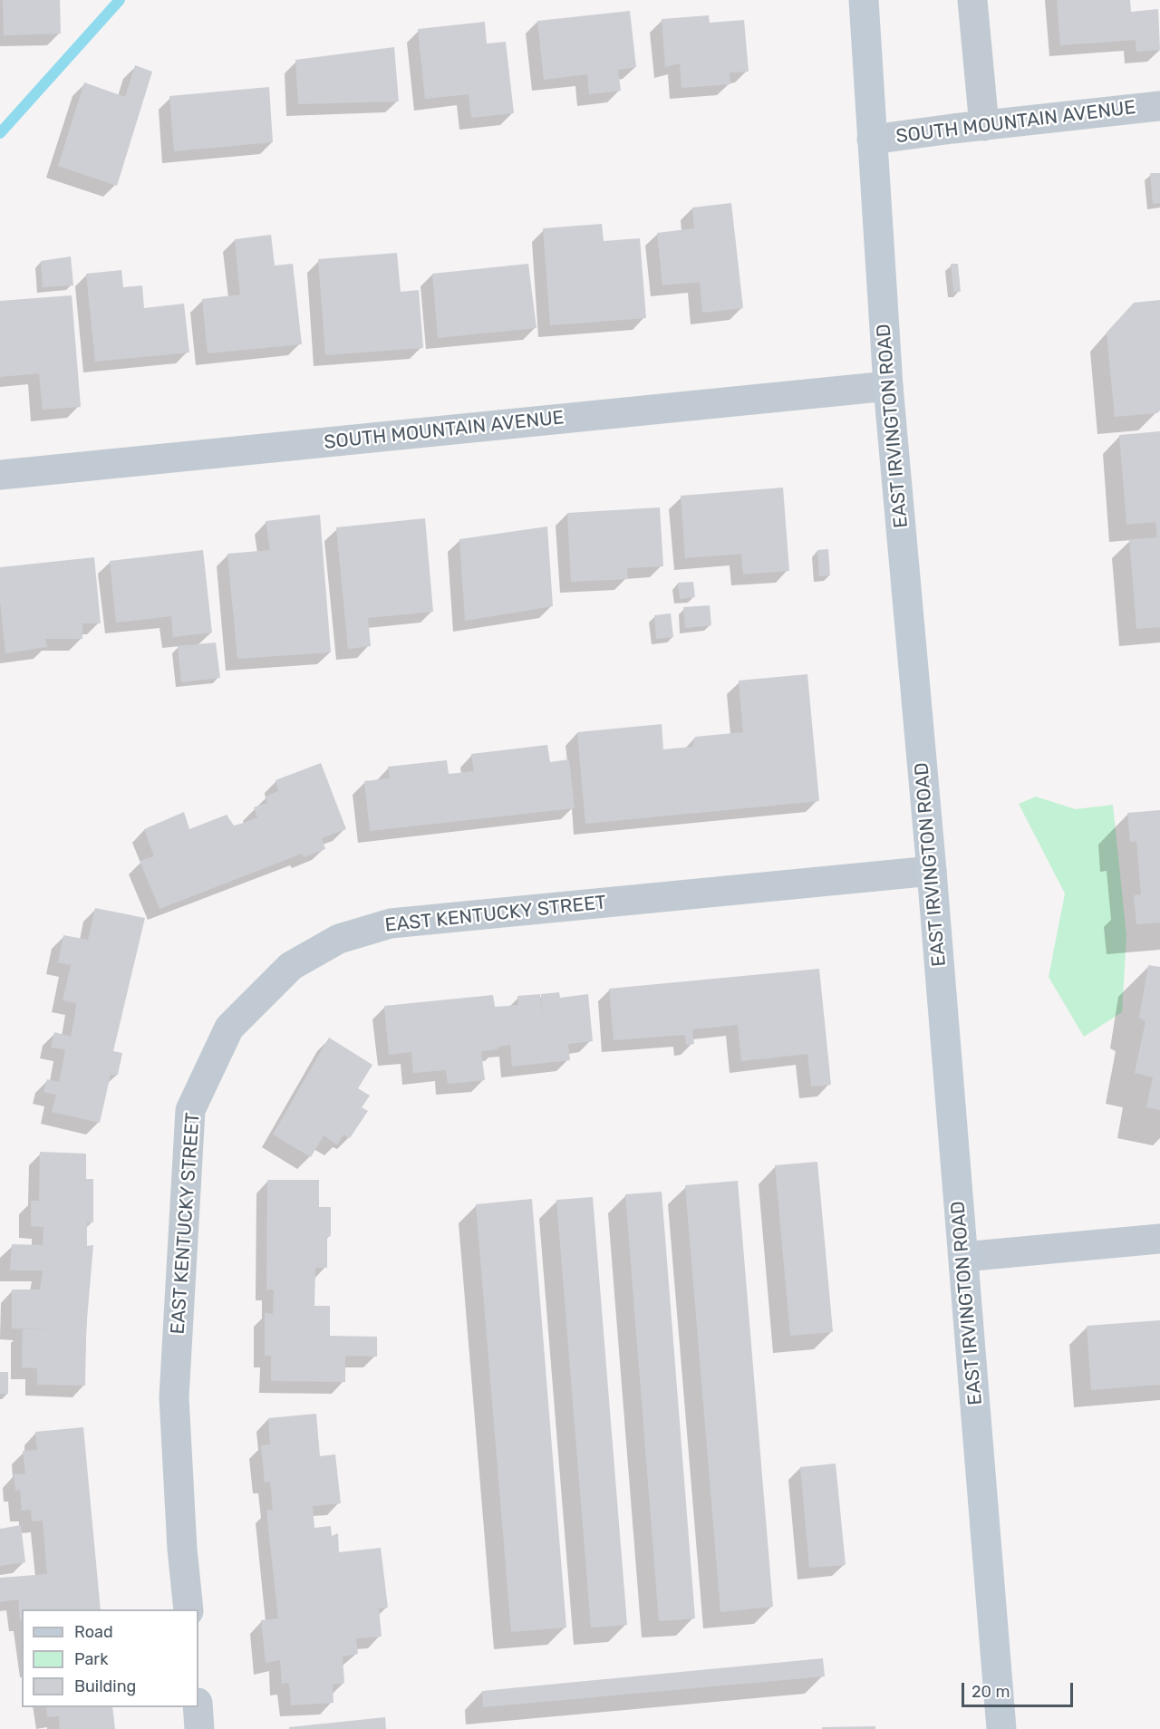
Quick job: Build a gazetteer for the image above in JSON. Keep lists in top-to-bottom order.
{
  "streets": {
    "main road": ["EAST IRVINGTON ROAD"],
    "street": ["SOUTH MOUNTAIN AVENUE", "EAST KENTUCKY STREET"]
  },
  "crossings": [
    ["SOUTH MOUNTAIN AVENUE", "EAST IRVINGTON ROAD"],
    ["EAST IRVINGTON ROAD", "EAST KENTUCKY STREET"]
  ],
  "legend": ["Road", "Park", "Building"],
  "scale_bar": "20 m"
}
